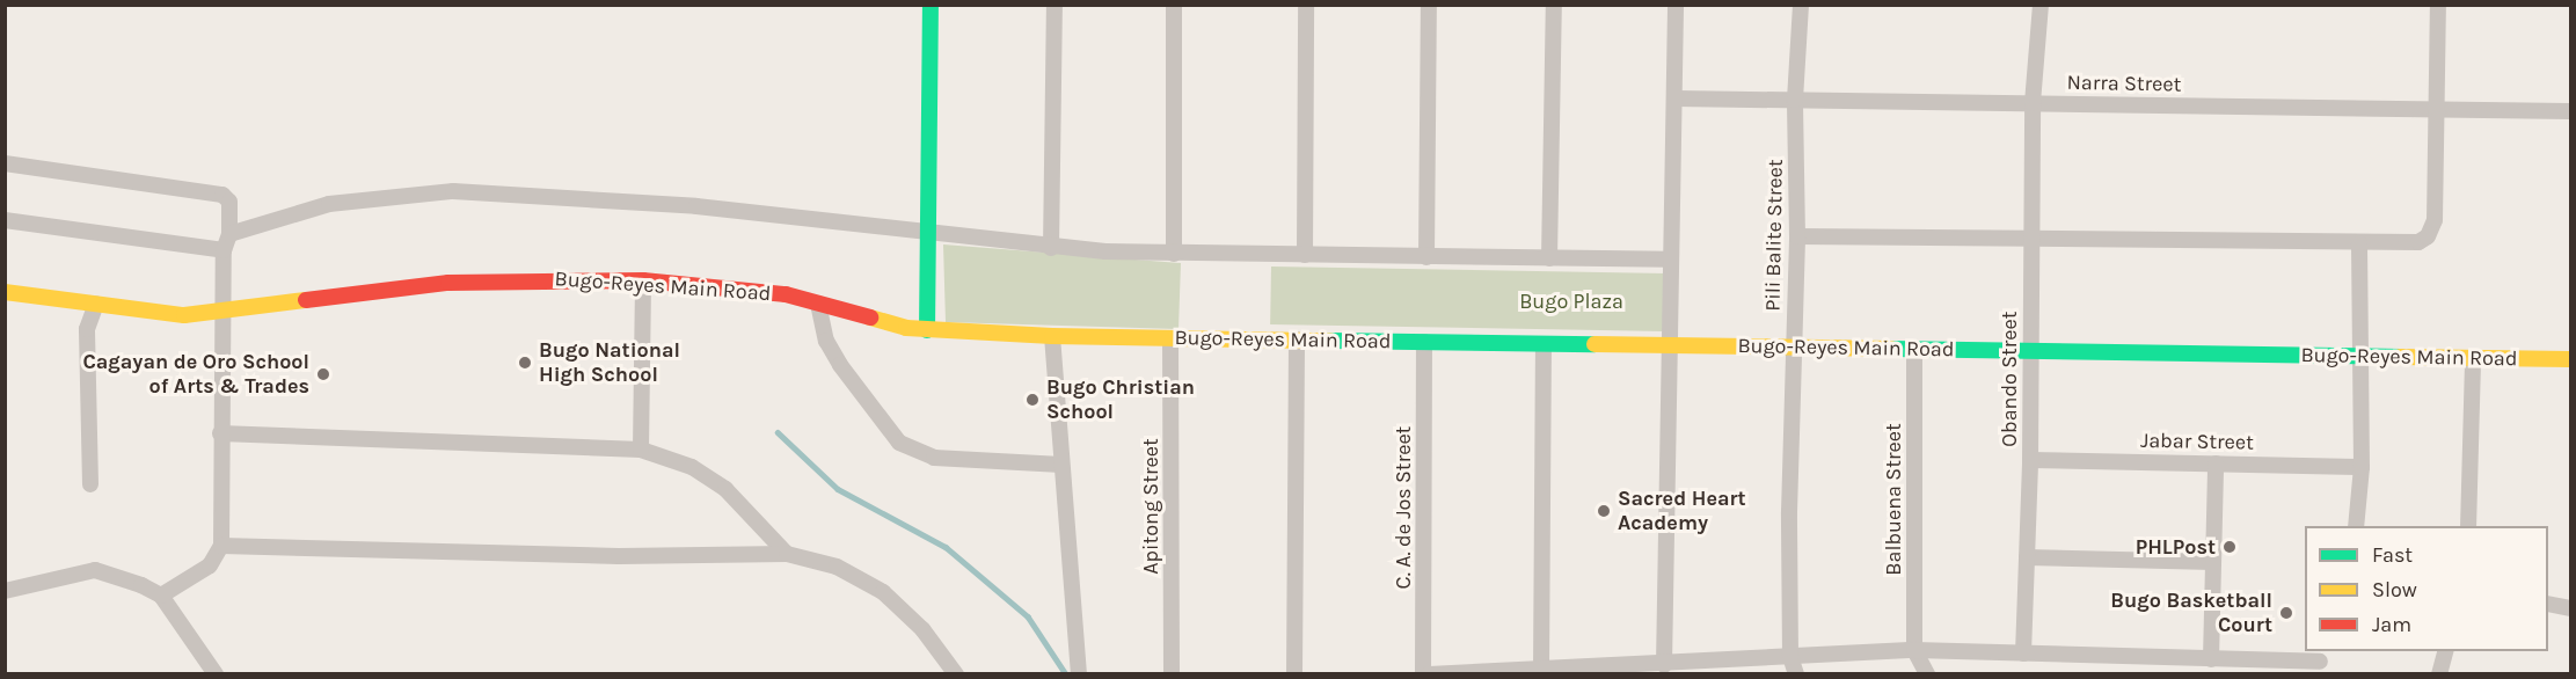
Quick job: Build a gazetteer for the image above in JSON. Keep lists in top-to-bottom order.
{
  "streets": {
    "street": [
      "Narra Street",
      "Pili Balite Street",
      "Bugo-Reyes Main Road",
      "Obando Street",
      "Jabar Street",
      "Balbuena Street",
      "Apitong Street",
      "C. A. de Jos Street"
    ]
  },
  "crossings": [
    ["Narra Street", "Pili Balite Street"],
    ["Narra Street", "Obando Street"],
    ["Pili Balite Street", "Bugo-Reyes Main Road"],
    ["Bugo-Reyes Main Road", "Obando Street"],
    ["Bugo-Reyes Main Road", "Balbuena Street"],
    ["Bugo-Reyes Main Road", "Apitong Street"],
    ["Bugo-Reyes Main Road", "C. A. de Jos Street"],
    ["Obando Street", "Jabar Street"]
  ],
  "parks": ["Bugo Plaza"],
  "places": [
    "Bugo National High School",
    "Cagayan de Oro School of Arts & Trades",
    "Bugo Christian School",
    "Sacred Heart Academy",
    "PHLPost",
    "Bugo Basketball Court"
  ],
  "legend": ["Fast", "Slow", "Jam"]
}
